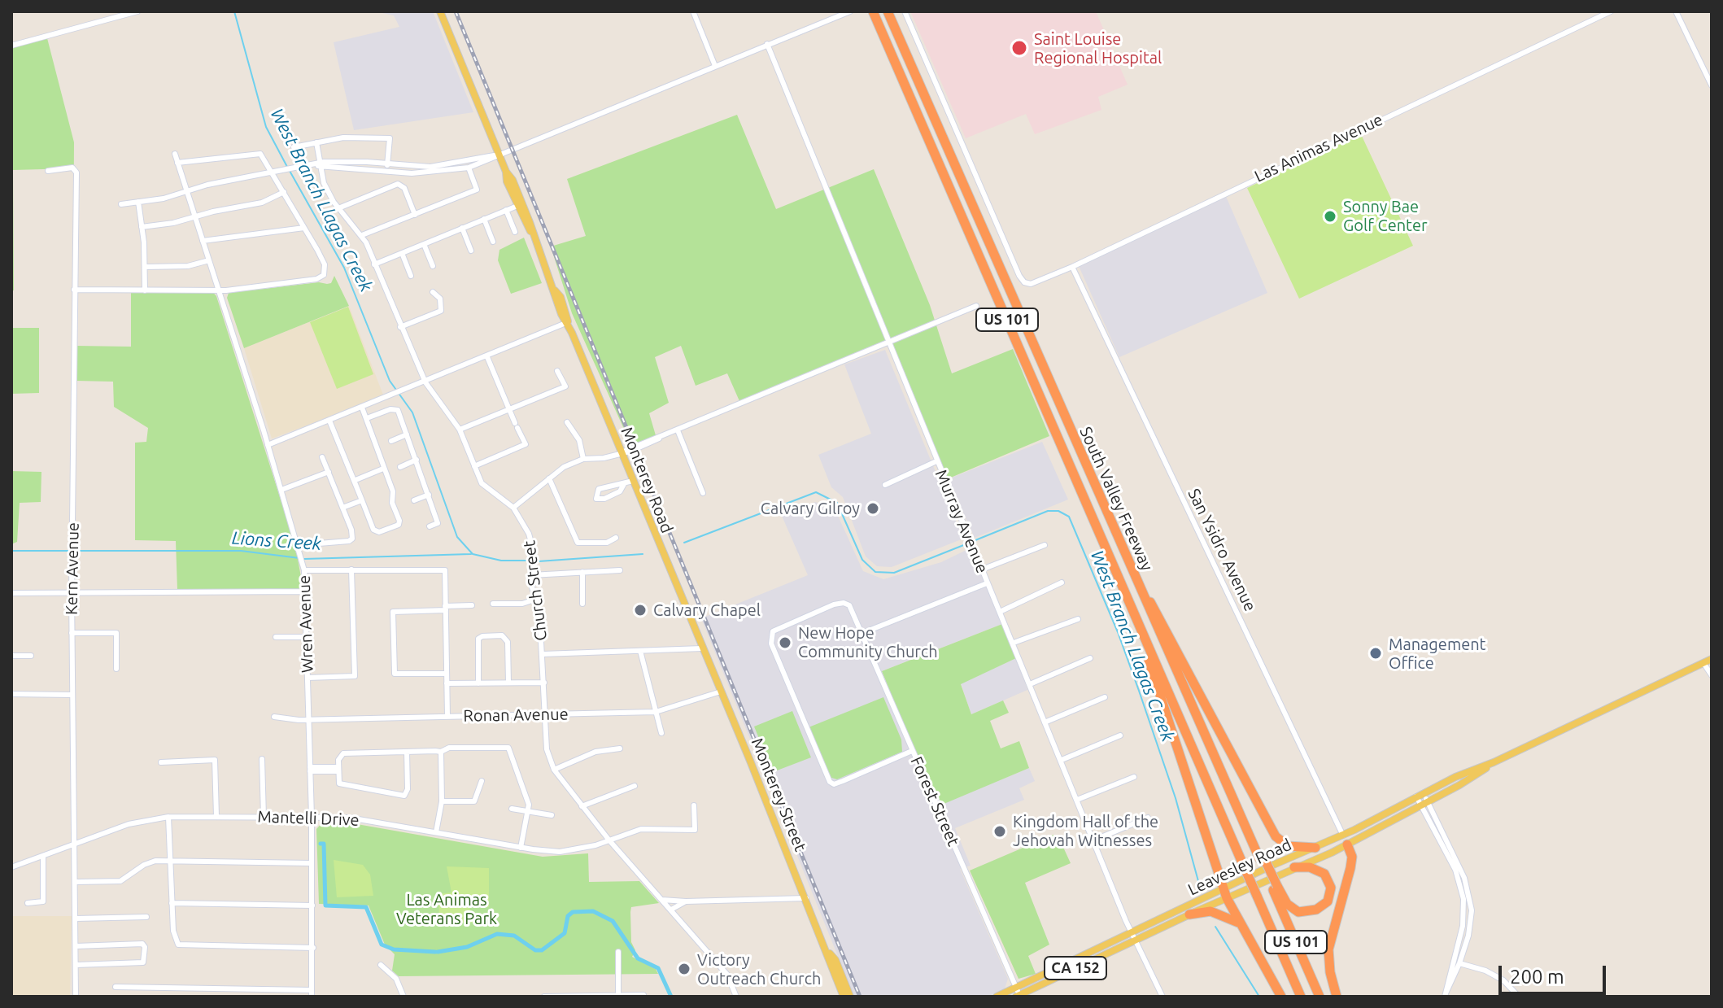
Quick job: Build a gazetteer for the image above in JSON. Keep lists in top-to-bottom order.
{
  "streets": {
    "highway": ["US 101", "South Valley Freeway", "CA 152"],
    "main road": ["Monterey Road", "Monterey Street", "Leavesley Road"],
    "street": [
      "Las Animas Avenue",
      "Murray Avenue",
      "San Ysidro Avenue",
      "Kern Avenue",
      "Church Street",
      "Wren Avenue",
      "Ronan Avenue",
      "Forest Street",
      "Mantelli Drive"
    ]
  },
  "crossings": [
    ["Las Animas Avenue", "San Ysidro Avenue"],
    ["Monterey Road", "Monterey Street"],
    ["Murray Avenue", "Leavesley Road"],
    ["San Ysidro Avenue", "Leavesley Road"],
    ["Kern Avenue", "Mantelli Drive"],
    ["Church Street", "Ronan Avenue"],
    ["Church Street", "Mantelli Drive"],
    ["Wren Avenue", "Ronan Avenue"],
    ["Wren Avenue", "Mantelli Drive"],
    ["Ronan Avenue", "Monterey Street"],
    ["Forest Street", "Leavesley Road"],
    ["Leavesley Road", "CA 152"]
  ],
  "water": ["West Branch Llagas Creek", "Lions Creek"],
  "parks": ["Las Animas Veterans Park"],
  "places": [
    "Saint Louise Regional Hospital",
    "Sonny Bae Golf Center",
    "Calvary Gilroy",
    "Calvary Chapel",
    "New Hope Community Church",
    "Management Office",
    "Kingdom Hall of the Jehovah Witnesses",
    "Victory Outreach Church"
  ],
  "scale_bar": "200 m"
}
